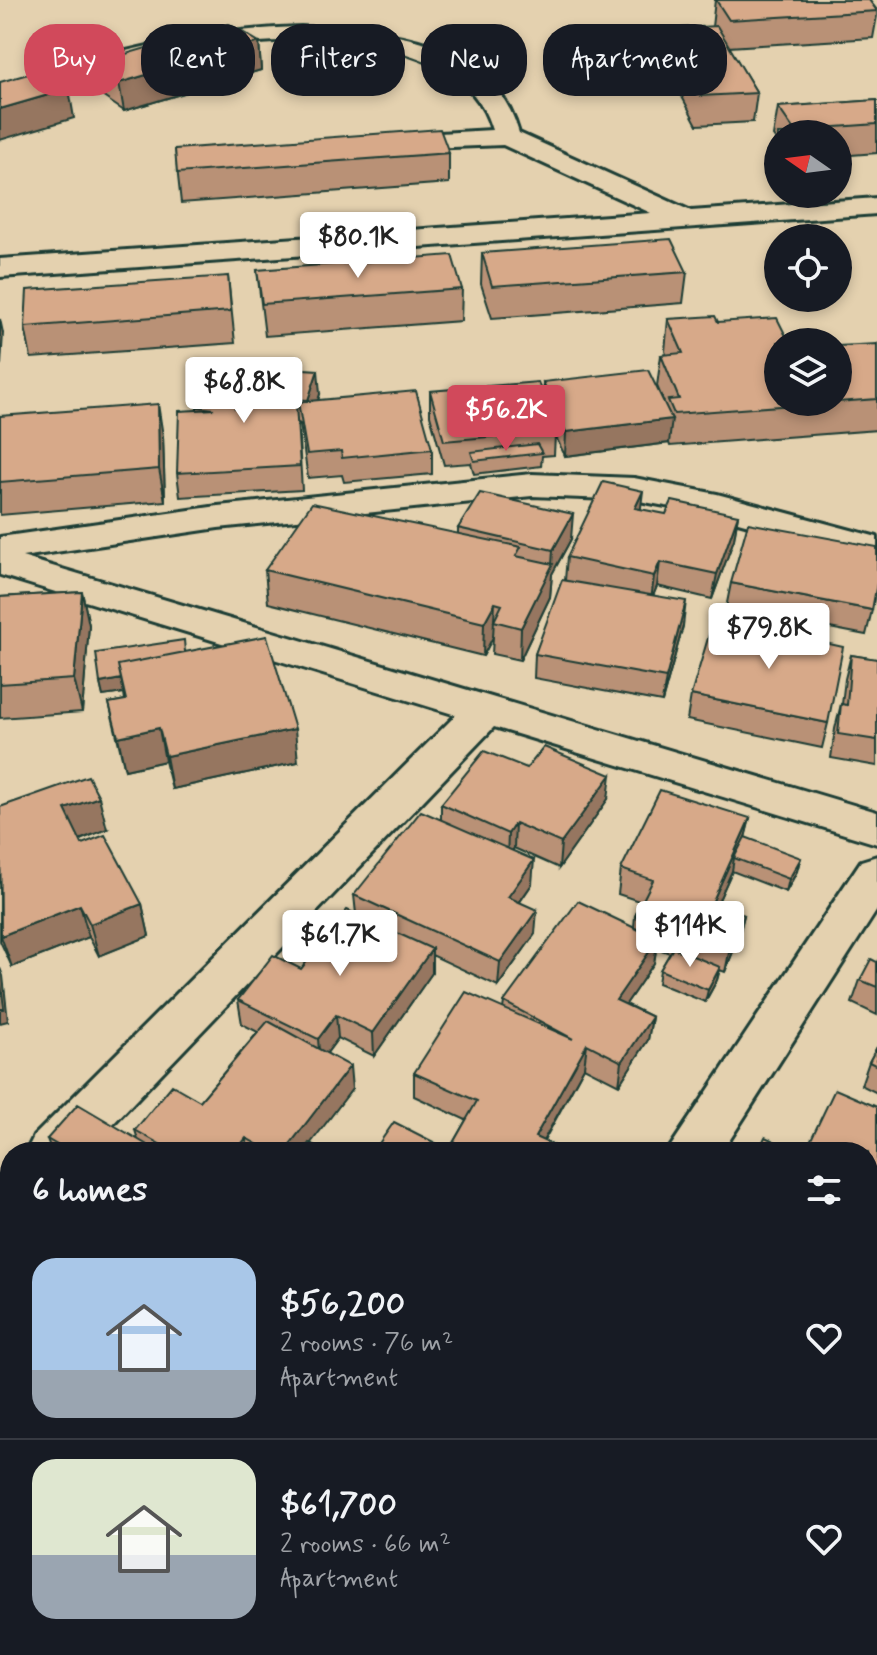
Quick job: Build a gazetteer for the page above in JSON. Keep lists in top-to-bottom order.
{
  "north": "left",
  "page": {
    "chip": [
      "Buy",
      "Rent",
      "Filters",
      "New",
      "Apartment"
    ],
    "price": [
      "$80.1K",
      "$68.8K",
      "$56.2K",
      "$79.8K",
      "$114K",
      "$61.7K"
    ],
    "heading": "6 homes",
    "list": [
      {
        "name": "$56,200",
        "note": "2 rooms · 76 m² · Apartment"
      },
      {
        "name": "$61,700",
        "note": "2 rooms · 66 m² · Apartment"
      }
    ]
  }
}
